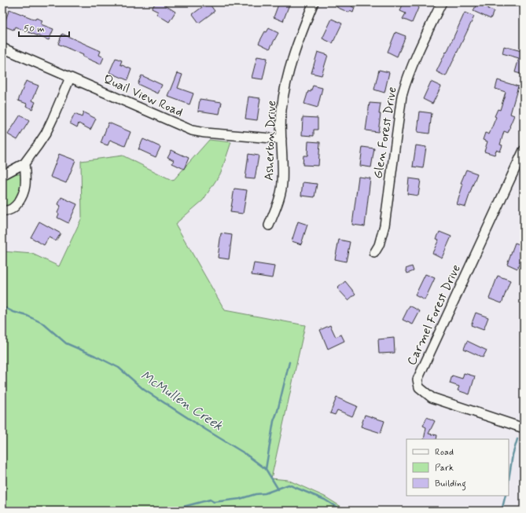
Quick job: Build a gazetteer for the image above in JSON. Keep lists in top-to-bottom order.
{
  "streets": {
    "street": [
      "Quail View Road",
      "Glen Forest Drive",
      "Asherton Drive",
      "Carmel Forest Drive"
    ]
  },
  "crossings": [
    ["Quail View Road", "Asherton Drive"]
  ],
  "water": ["McMullen Creek"],
  "legend": ["Road", "Park", "Building"],
  "scale_bar": "50 m"
}
